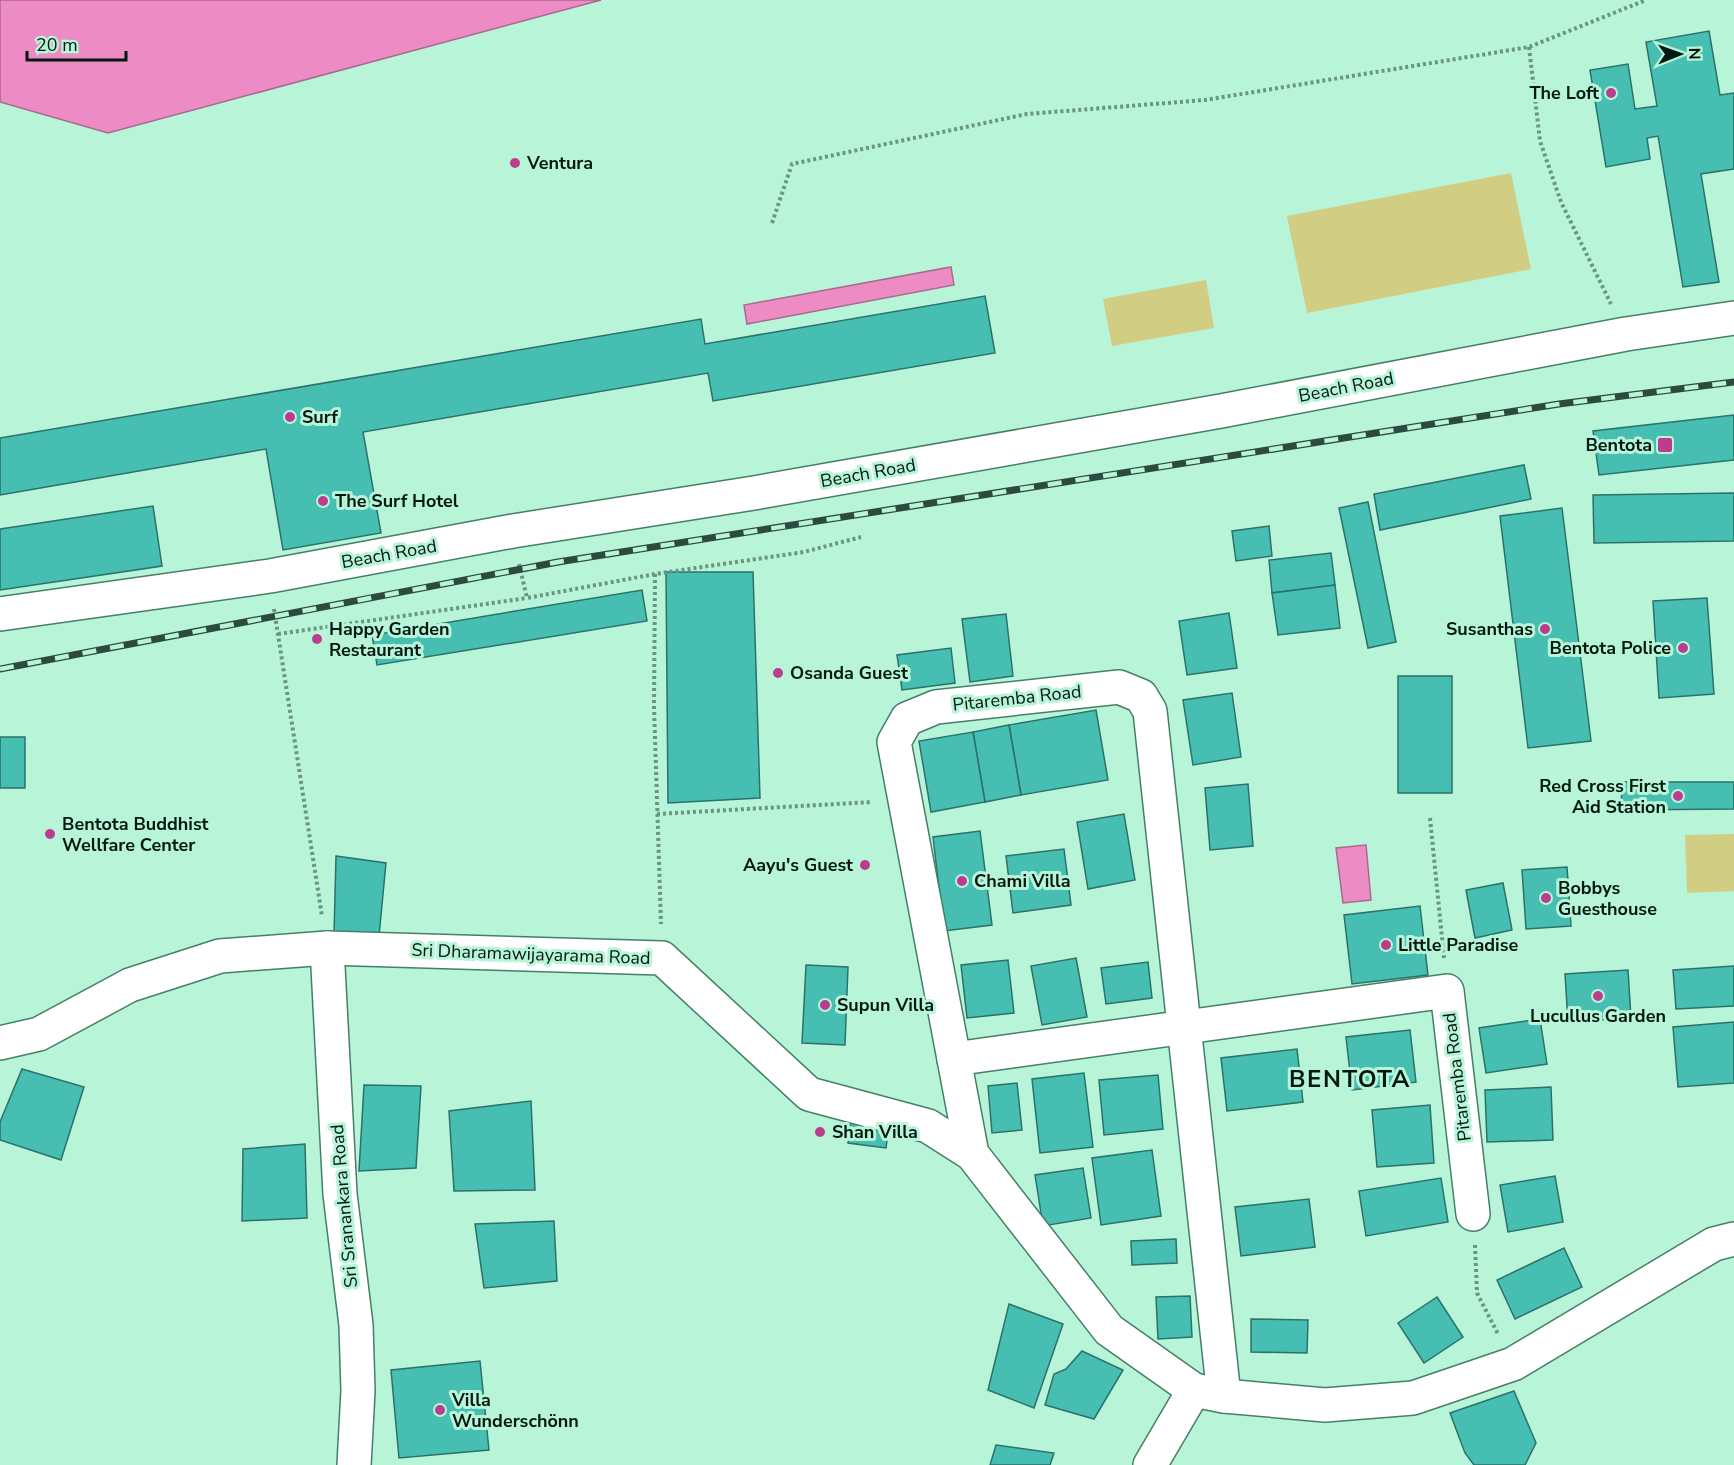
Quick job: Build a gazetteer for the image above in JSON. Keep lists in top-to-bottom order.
{
  "streets": {
    "street": [
      "Beach Road",
      "Pitaremba Road",
      "Sri Dharamawijayarama Road",
      "Sri Sranankara Road"
    ]
  },
  "crossings": [
    ["Pitaremba Road", "Sri Dharamawijayarama Road"],
    ["Sri Dharamawijayarama Road", "Sri Sranankara Road"]
  ],
  "districts": ["BENTOTA"],
  "places": {
    "other": [
      "The Loft",
      "Ventura",
      "Surf",
      "The Surf Hotel",
      "Susanthas",
      "Happy Garden Restaurant",
      "Bentota Police",
      "Osanda Guest",
      "Red Cross First Aid Station",
      "Bentota Buddhist Wellfare Center",
      "Aayu's Guest",
      "Chami Villa",
      "Bobbys Guesthouse",
      "Little Paradise",
      "Lucullus Garden",
      "Supun Villa",
      "Shan Villa",
      "Villa Wunderschönn"
    ],
    "transit": ["Bentota"]
  },
  "scale_bar": "20 m",
  "north": "right"
}
